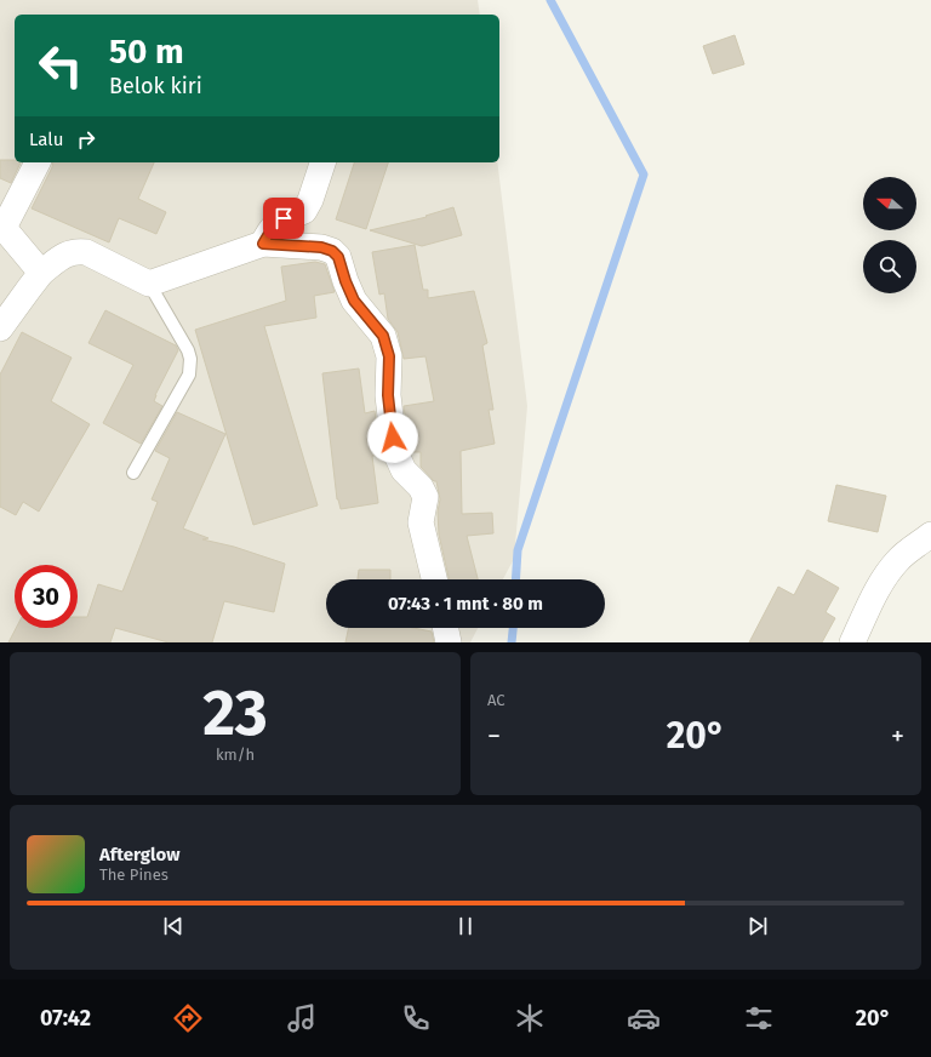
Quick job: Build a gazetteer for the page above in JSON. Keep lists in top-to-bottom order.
{
  "north": "left",
  "page": {
    "turn": ["50 m", "Belok kiri"],
    "then": "Lalu",
    "limit": "30",
    "trip": "07:43 · 1 mnt · 80 m",
    "tile": [
      ["23", "km/h"],
      "AC"
    ],
    "heat": ["−", "20°", "+"],
    "song": ["Afterglow", "The Pines"],
    "tabs": ["07:42", "20°"]
  }
}
